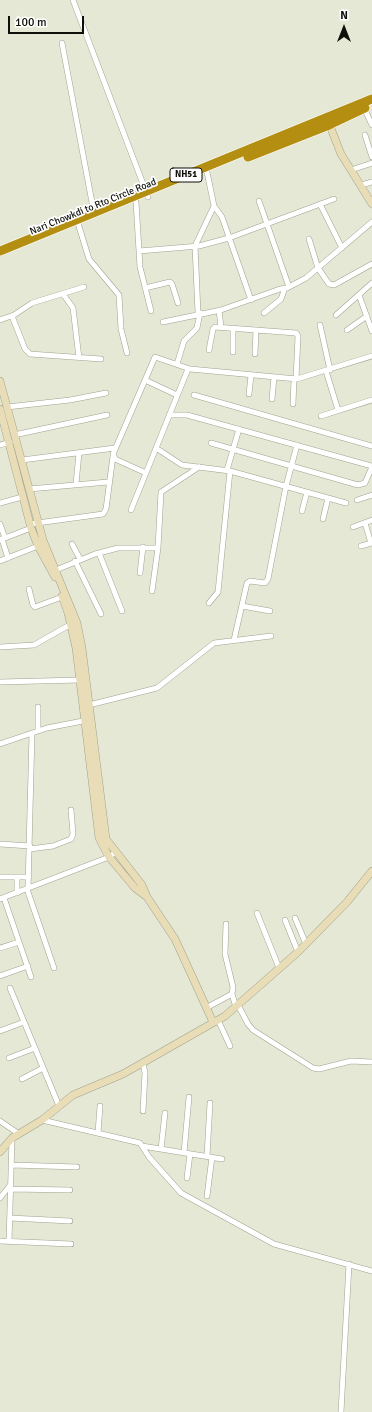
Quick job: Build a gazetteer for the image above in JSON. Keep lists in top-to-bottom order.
{
  "streets": {
    "highway": ["NH51", "Nari Chowkdi to Rto Circle Road"]
  },
  "crossings": [
    ["NH51", "Nari Chowkdi to Rto Circle Road"]
  ],
  "scale_bar": "100 m",
  "north": "top"
}
